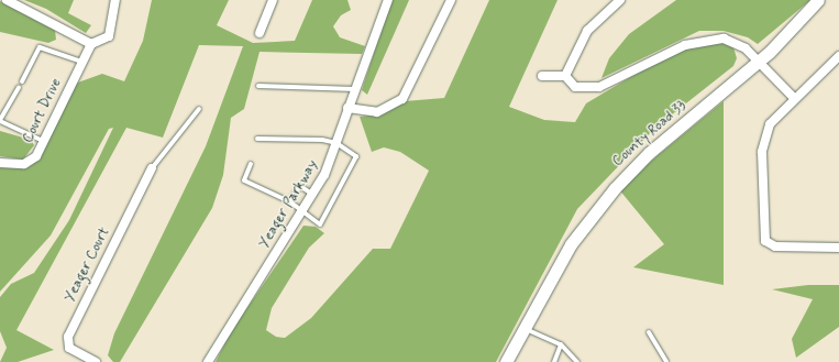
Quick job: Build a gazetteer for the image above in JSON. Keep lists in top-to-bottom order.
{
  "streets": {
    "street": [
      "Court Drive",
      "County Road 33",
      "Yeager Parkway",
      "Yeager Court"
    ]
  }
}
